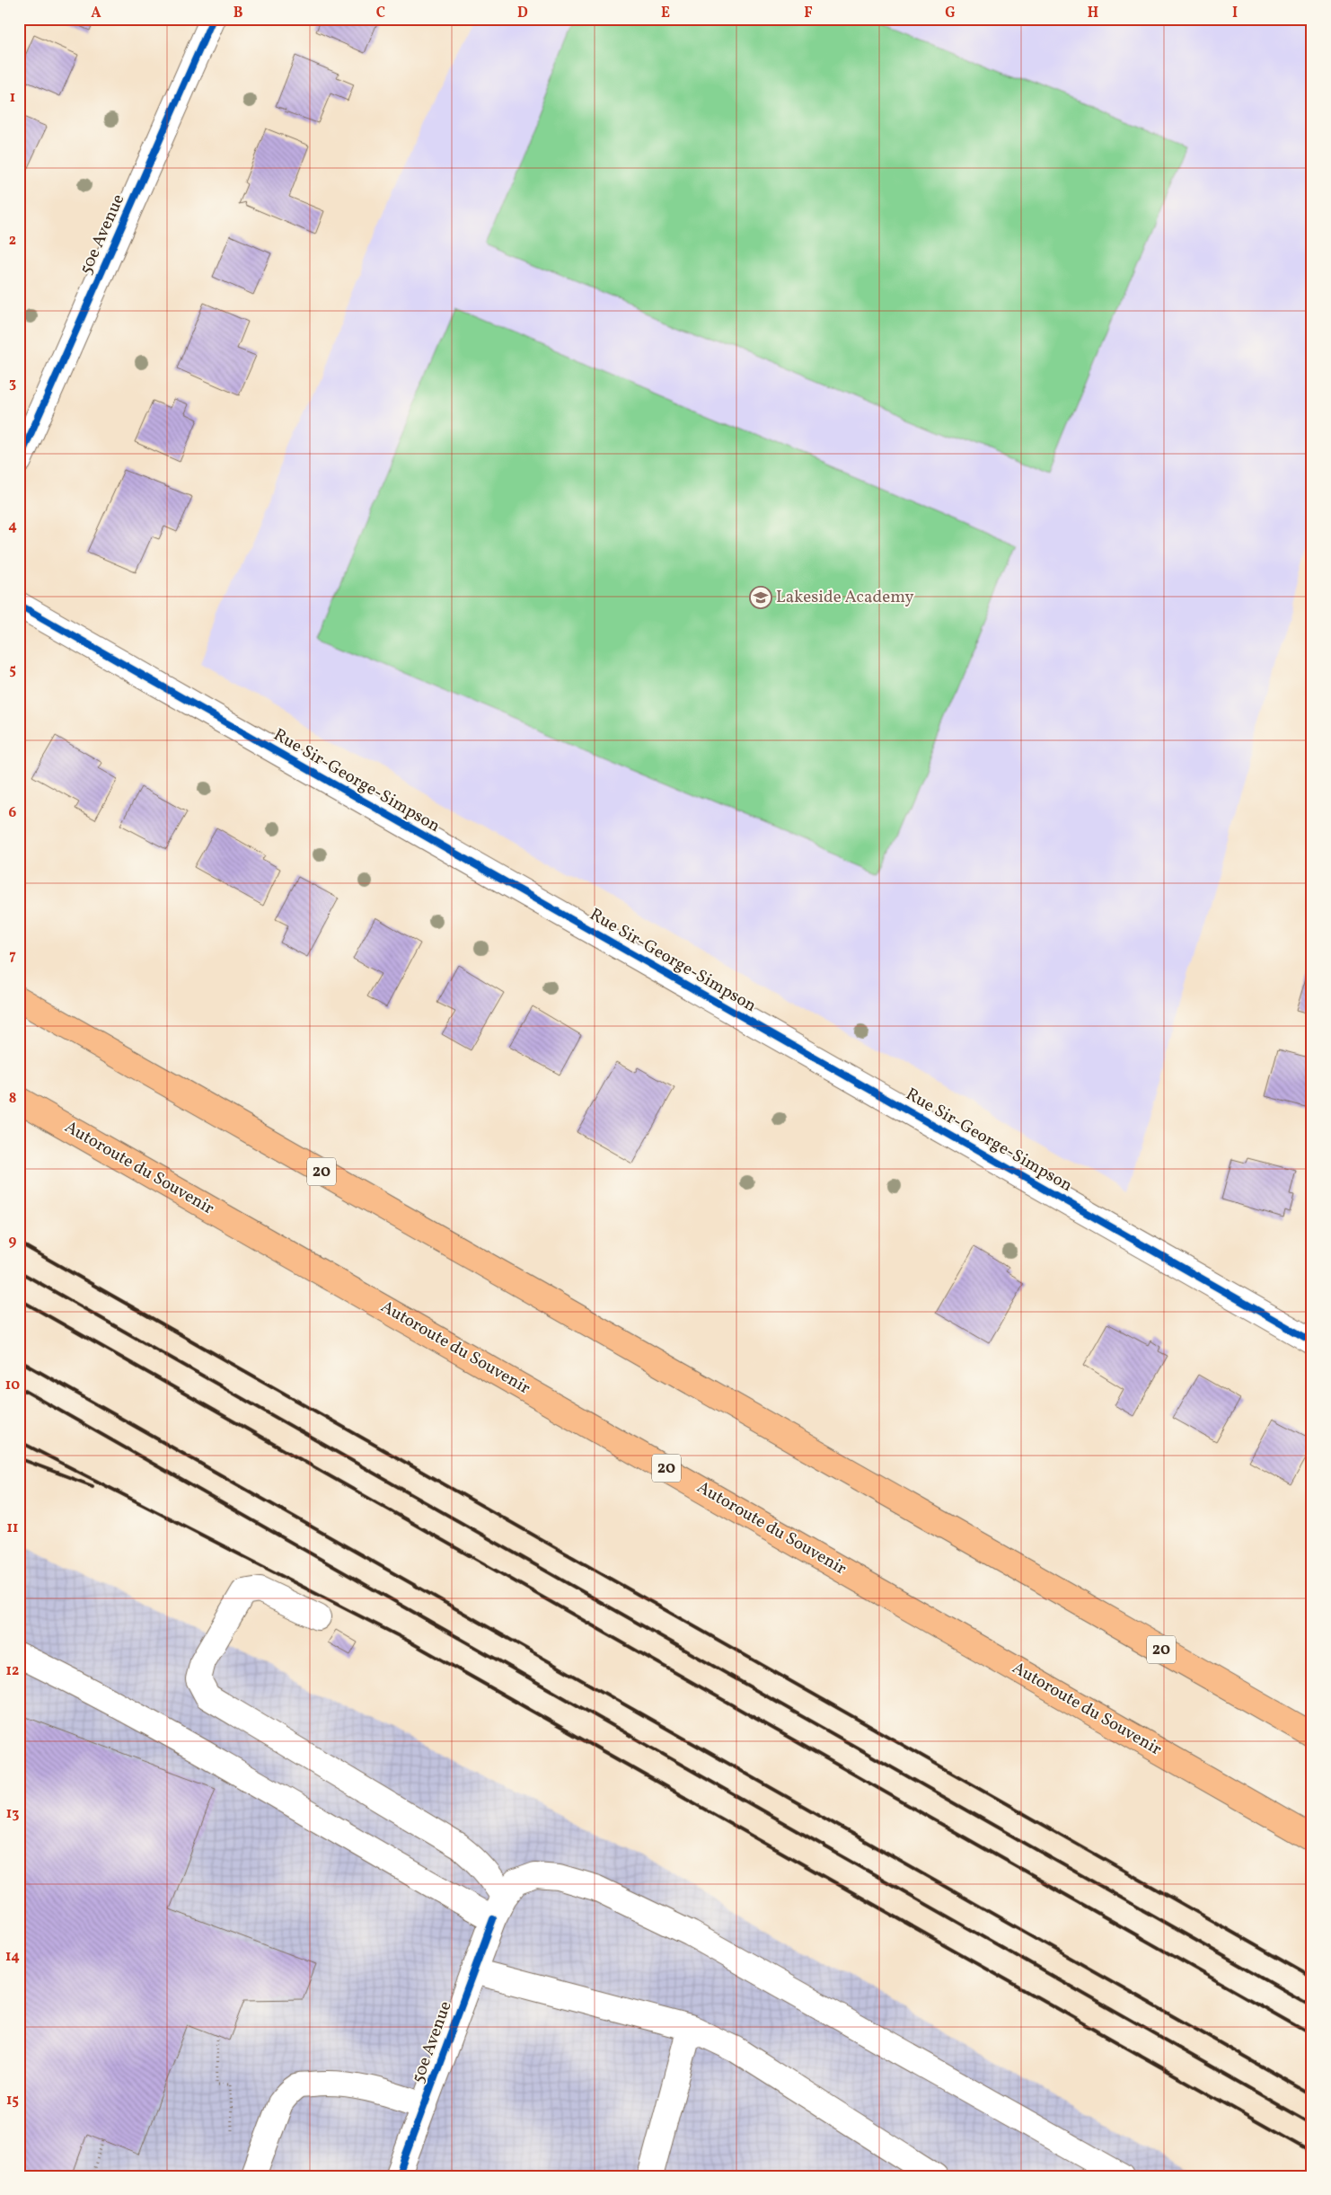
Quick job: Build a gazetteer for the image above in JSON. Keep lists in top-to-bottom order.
{
  "streets": {
    "highway": ["Autoroute du Souvenir", "20"],
    "street": ["50e Avenue", "Rue Sir-George-Simpson"]
  },
  "places": {
    "school or university": ["Lakeside Academy"]
  },
  "grid": {
    "columns": [
      "A",
      "B",
      "C",
      "D",
      "E",
      "F",
      "G",
      "H",
      "I"
    ],
    "rows": [
      "1",
      "2",
      "3",
      "4",
      "5",
      "6",
      "7",
      "8",
      "9",
      "10",
      "11",
      "12",
      "13",
      "14",
      "15"
    ]
  }
}
